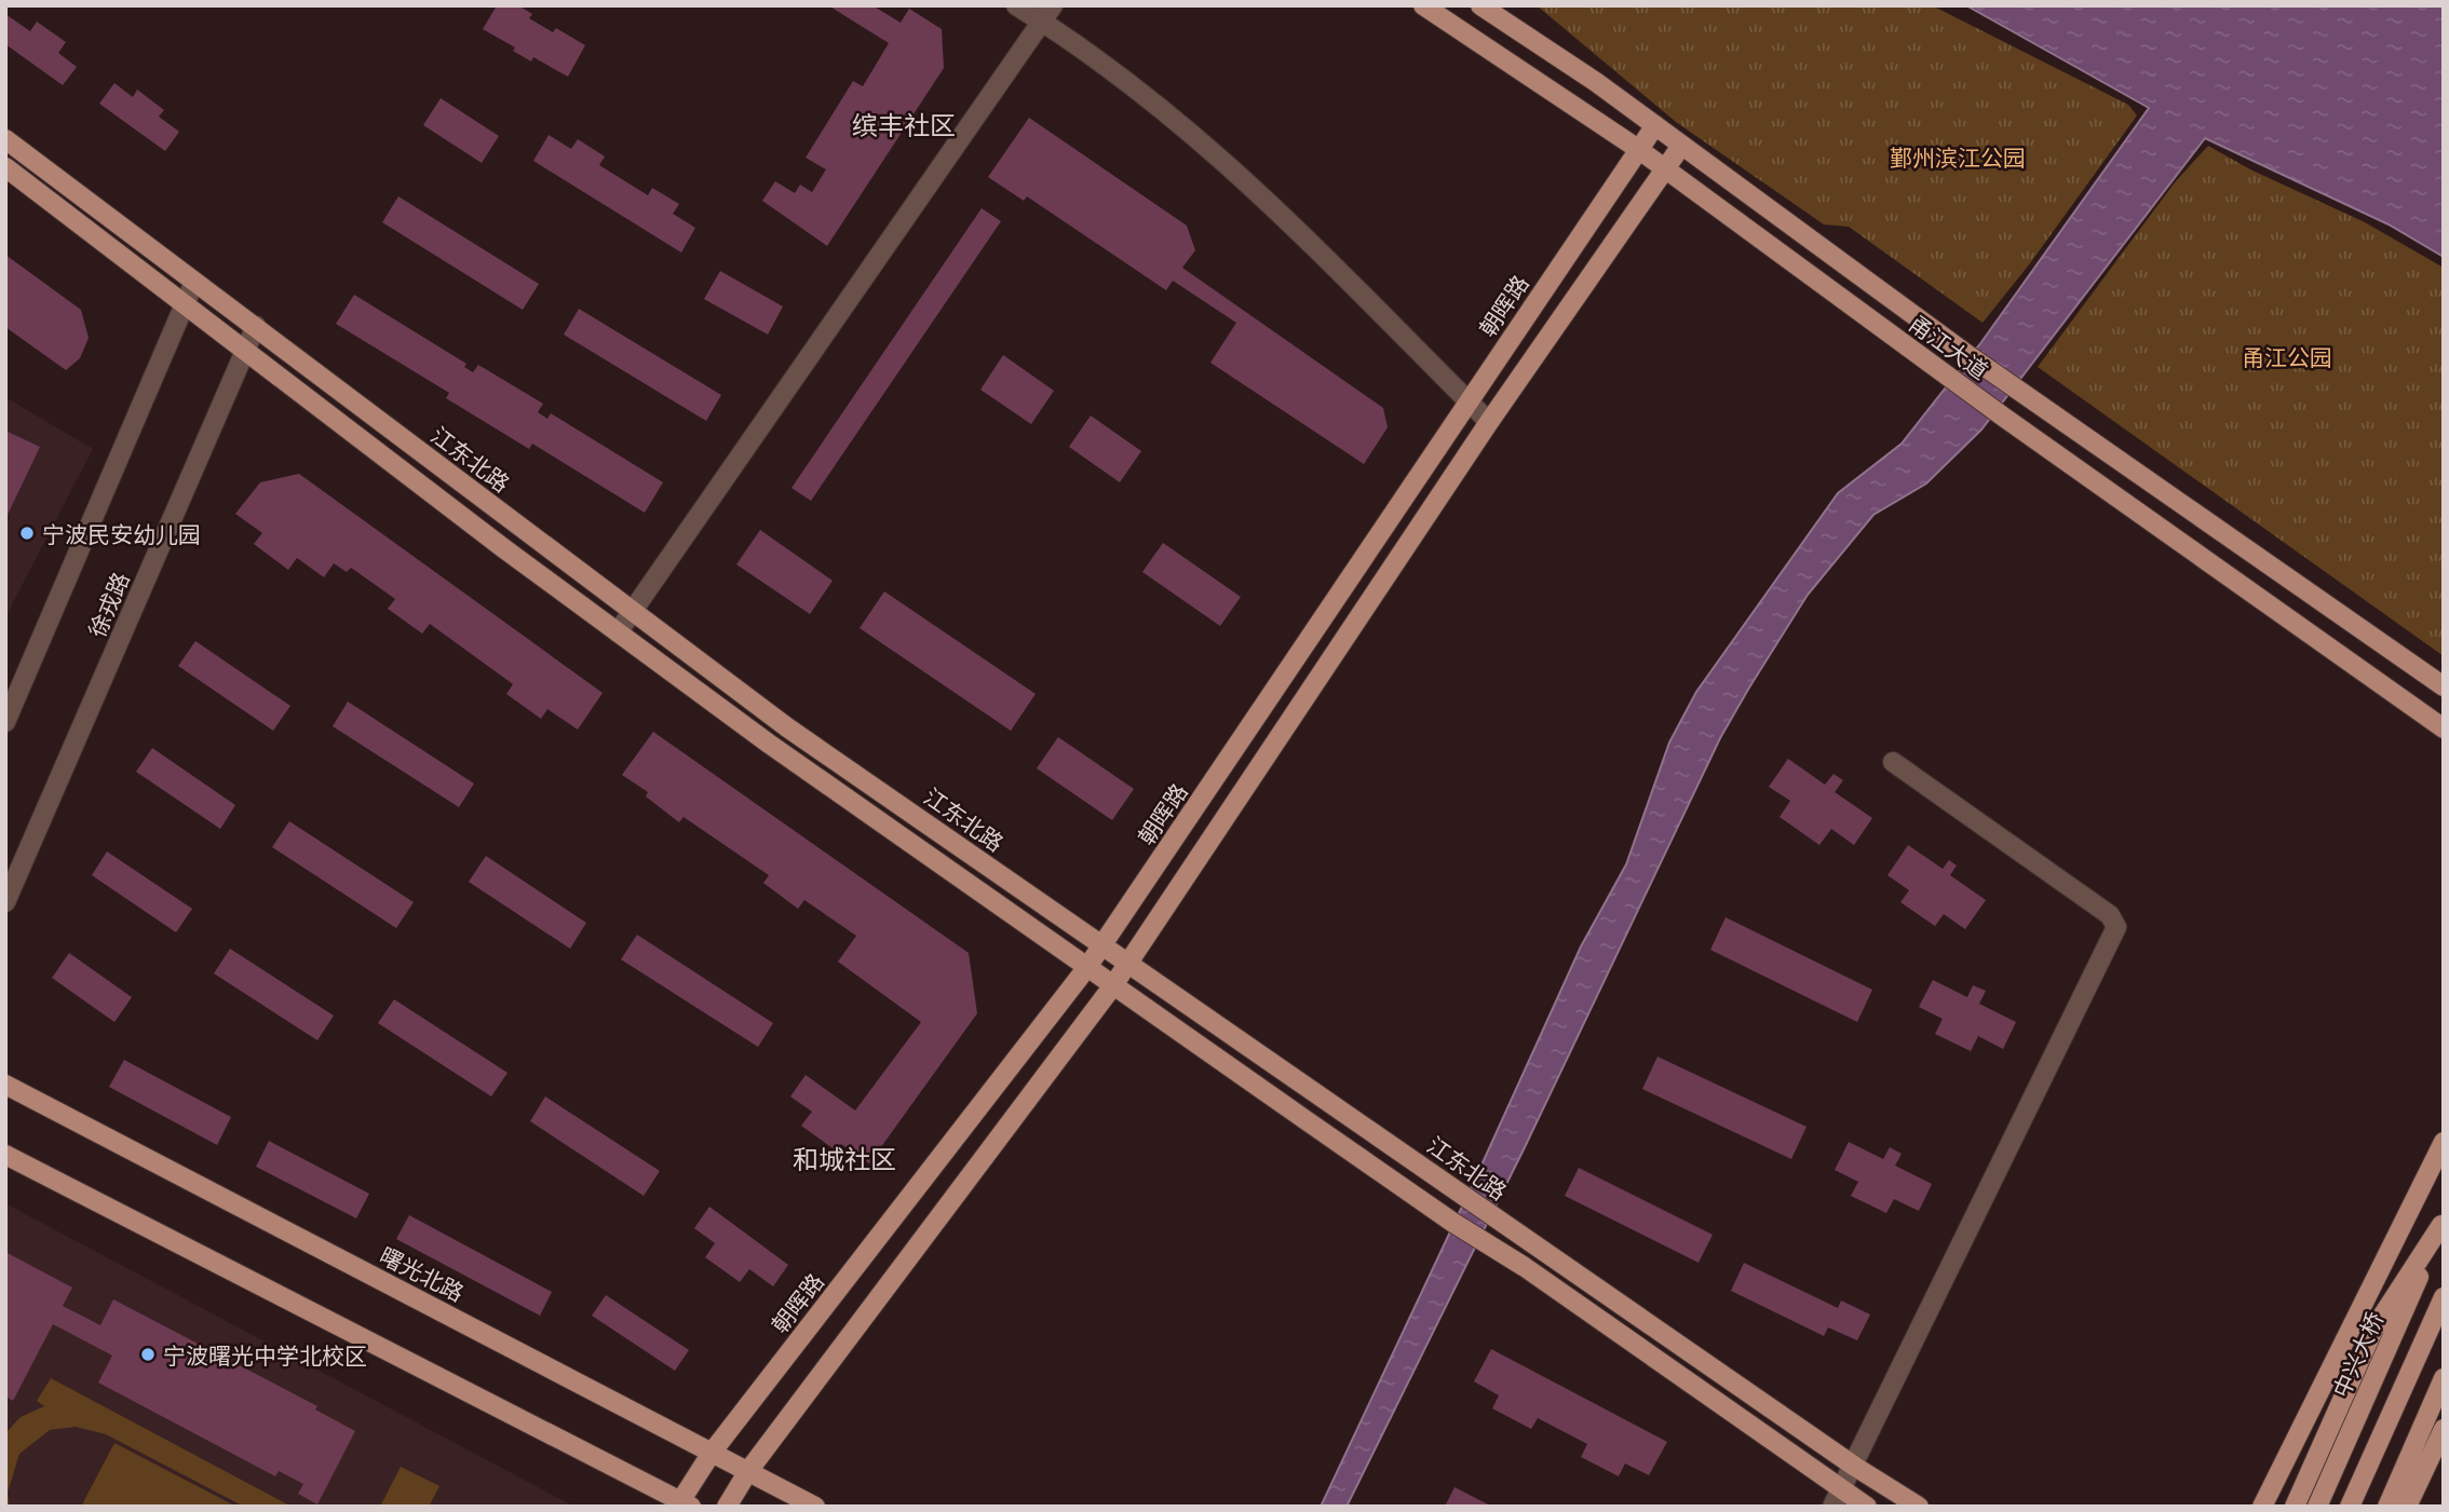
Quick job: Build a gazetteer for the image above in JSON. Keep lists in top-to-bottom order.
{
  "streets": {
    "main road": [
      "朝晖路",
      "甬江大道",
      "江东北路",
      "曙光北路",
      "中兴大桥"
    ],
    "street": ["徐戎路"]
  },
  "crossings": [
    ["朝晖路", "甬江大道"],
    ["朝晖路", "江东北路"],
    ["朝晖路", "曙光北路"],
    ["江东北路", "徐戎路"]
  ],
  "districts": ["缤丰社区", "和城社区"],
  "parks": ["鄞州滨江公园", "甬江公园"],
  "places": ["宁波民安幼儿园", "宁波曙光中学北校区"]
}
